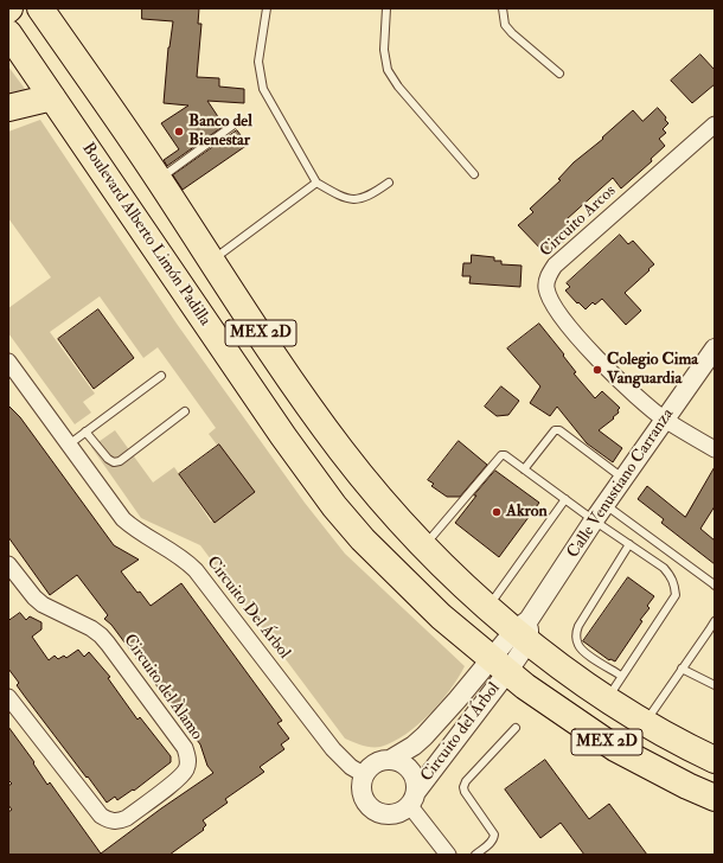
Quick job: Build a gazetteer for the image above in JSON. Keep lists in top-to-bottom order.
{
  "streets": {
    "highway": ["Boulevard Alberto Limón Padilla", "MEX 2D"],
    "street": [
      "Circuito Arcos",
      "Calle Venustiano Carranza",
      "Circuito Del Árbol",
      "Circuito del Àlamo",
      "Circuito del Árbol"
    ]
  },
  "crossings": [
    ["Circuito Arcos", "Calle Venustiano Carranza"],
    ["Boulevard Alberto Limón Padilla", "Calle Venustiano Carranza"],
    ["Boulevard Alberto Limón Padilla", "Circuito del Árbol"],
    ["MEX 2D", "Calle Venustiano Carranza"],
    ["Calle Venustiano Carranza", "Circuito del Árbol"],
    ["Circuito Del Árbol", "Circuito del Árbol"]
  ],
  "places": ["Banco del Bienestar", "Colegio Cima Vanguardia", "Akron"]
}
